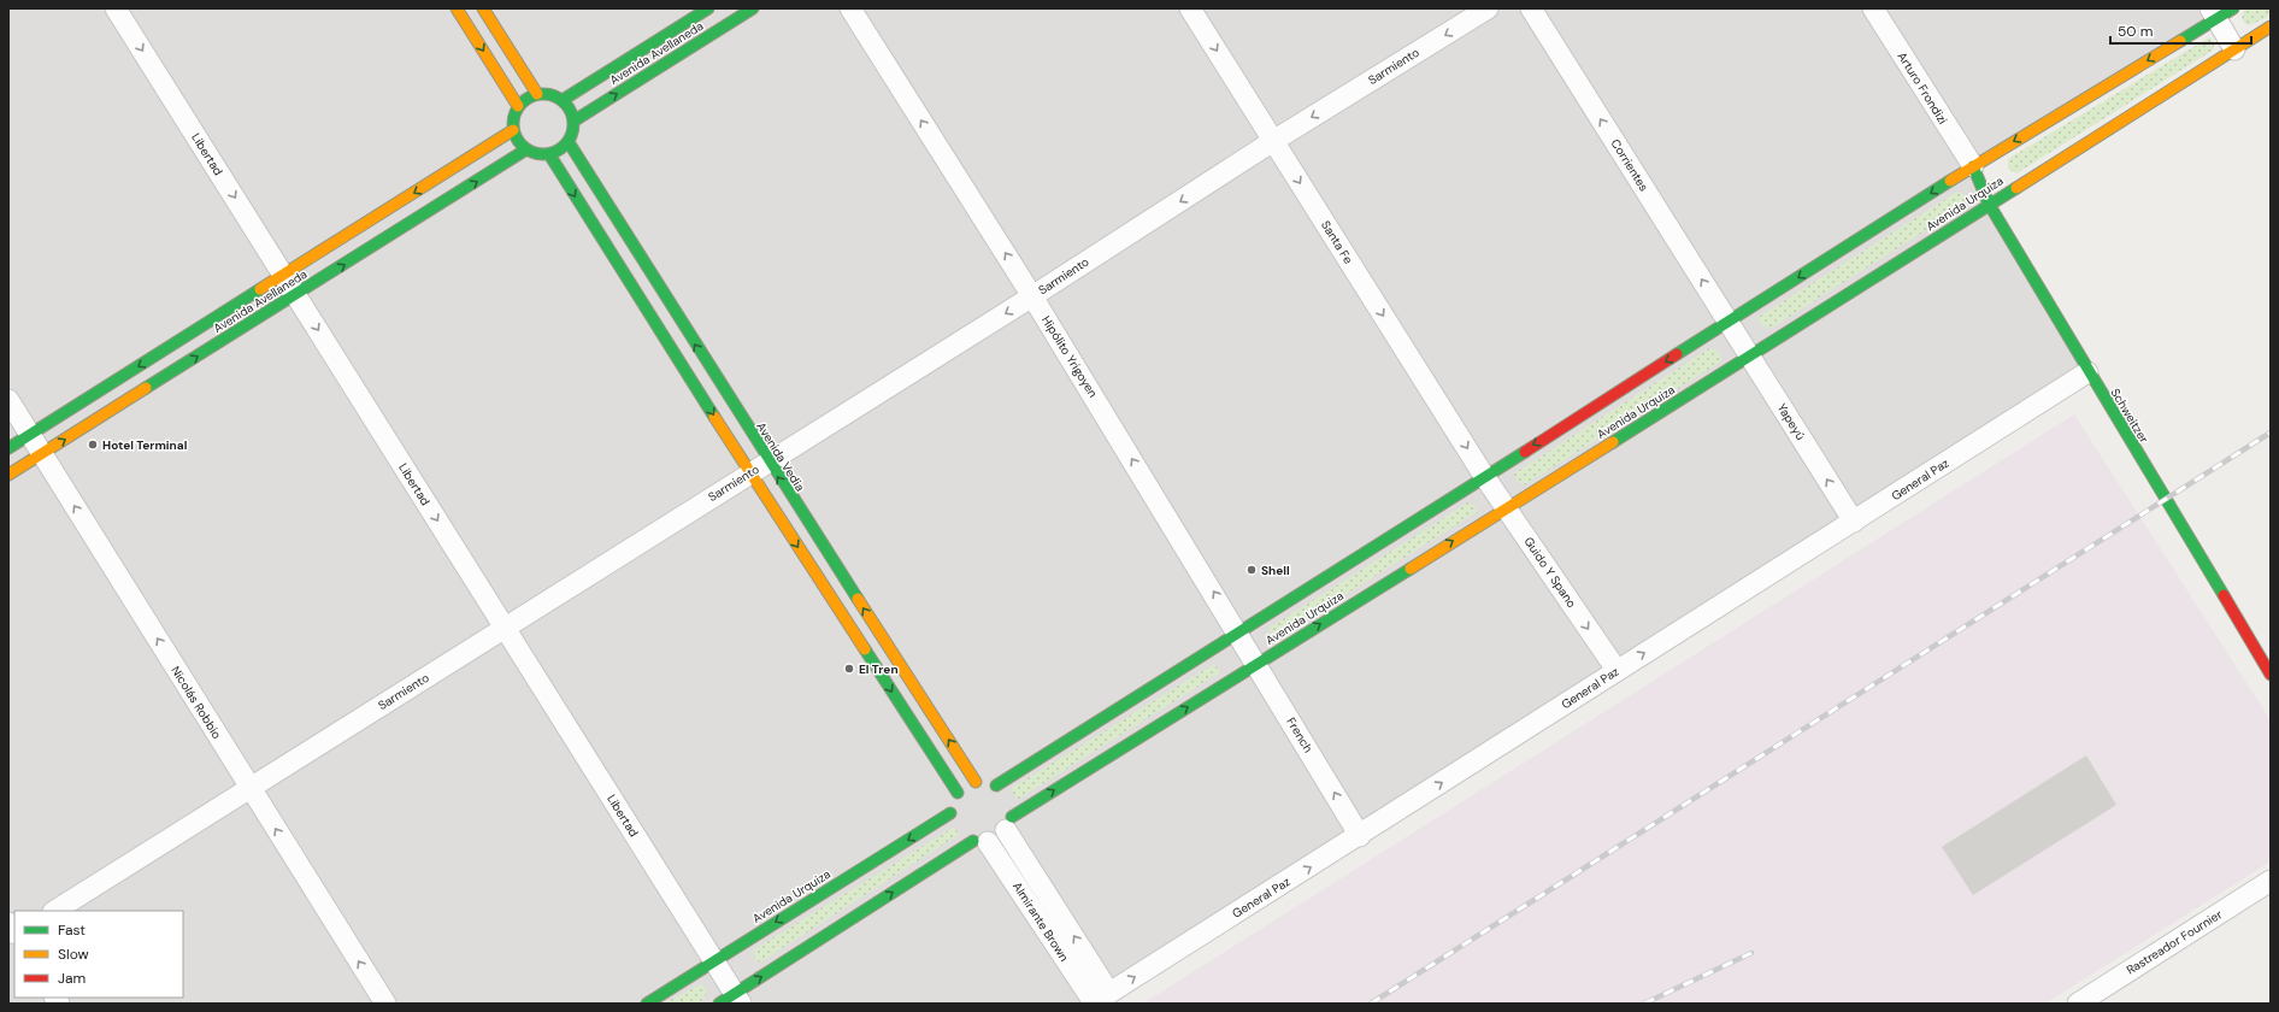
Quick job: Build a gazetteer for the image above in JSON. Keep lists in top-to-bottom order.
{
  "streets": {
    "main road": [
      "Avenida Avellaneda",
      "Avenida Urquiza",
      "Schweitzer",
      "Avenida Vedia"
    ],
    "street": [
      "Sarmiento",
      "Arturo Frondizi",
      "Libertad",
      "Corrientes",
      "Santa Fe",
      "Hipólito Yrigoyen",
      "Yapeyú",
      "General Paz",
      "Guido Y Spano",
      "Nicolás Robbio",
      "French",
      "Almirante Brown",
      "Rastreador Fournier"
    ]
  },
  "crossings": [
    ["Avenida Avellaneda", "Libertad"],
    ["Avenida Avellaneda", "Avenida Vedia"],
    ["Avenida Avellaneda", "Nicolás Robbio"],
    ["Sarmiento", "Libertad"],
    ["Sarmiento", "Santa Fe"],
    ["Sarmiento", "Hipólito Yrigoyen"],
    ["Sarmiento", "Avenida Vedia"],
    ["Sarmiento", "Nicolás Robbio"],
    ["Arturo Frondizi", "Avenida Urquiza"],
    ["Arturo Frondizi", "Schweitzer"],
    ["Libertad", "Avenida Urquiza"],
    ["Corrientes", "Avenida Urquiza"],
    ["Corrientes", "Yapeyú"],
    ["Avenida Urquiza", "Santa Fe"],
    ["Avenida Urquiza", "Hipólito Yrigoyen"],
    ["Avenida Urquiza", "Schweitzer"],
    ["Avenida Urquiza", "Yapeyú"],
    ["Avenida Urquiza", "Guido Y Spano"],
    ["Avenida Urquiza", "French"],
    ["Avenida Urquiza", "Almirante Brown"],
    ["Santa Fe", "Guido Y Spano"],
    ["Hipólito Yrigoyen", "French"],
    ["Schweitzer", "General Paz"],
    ["Yapeyú", "General Paz"],
    ["General Paz", "Guido Y Spano"],
    ["General Paz", "French"],
    ["General Paz", "Almirante Brown"]
  ],
  "one_way": [
    "Sarmiento",
    "Libertad",
    "Corrientes",
    "Santa Fe",
    "Hipólito Yrigoyen",
    "Yapeyú",
    "General Paz",
    "Guido Y Spano",
    "Nicolás Robbio",
    "French"
  ],
  "places": ["Hotel Terminal", "Shell", "El Tren"],
  "legend": ["Fast", "Slow", "Jam"],
  "scale_bar": "50 m"
}
